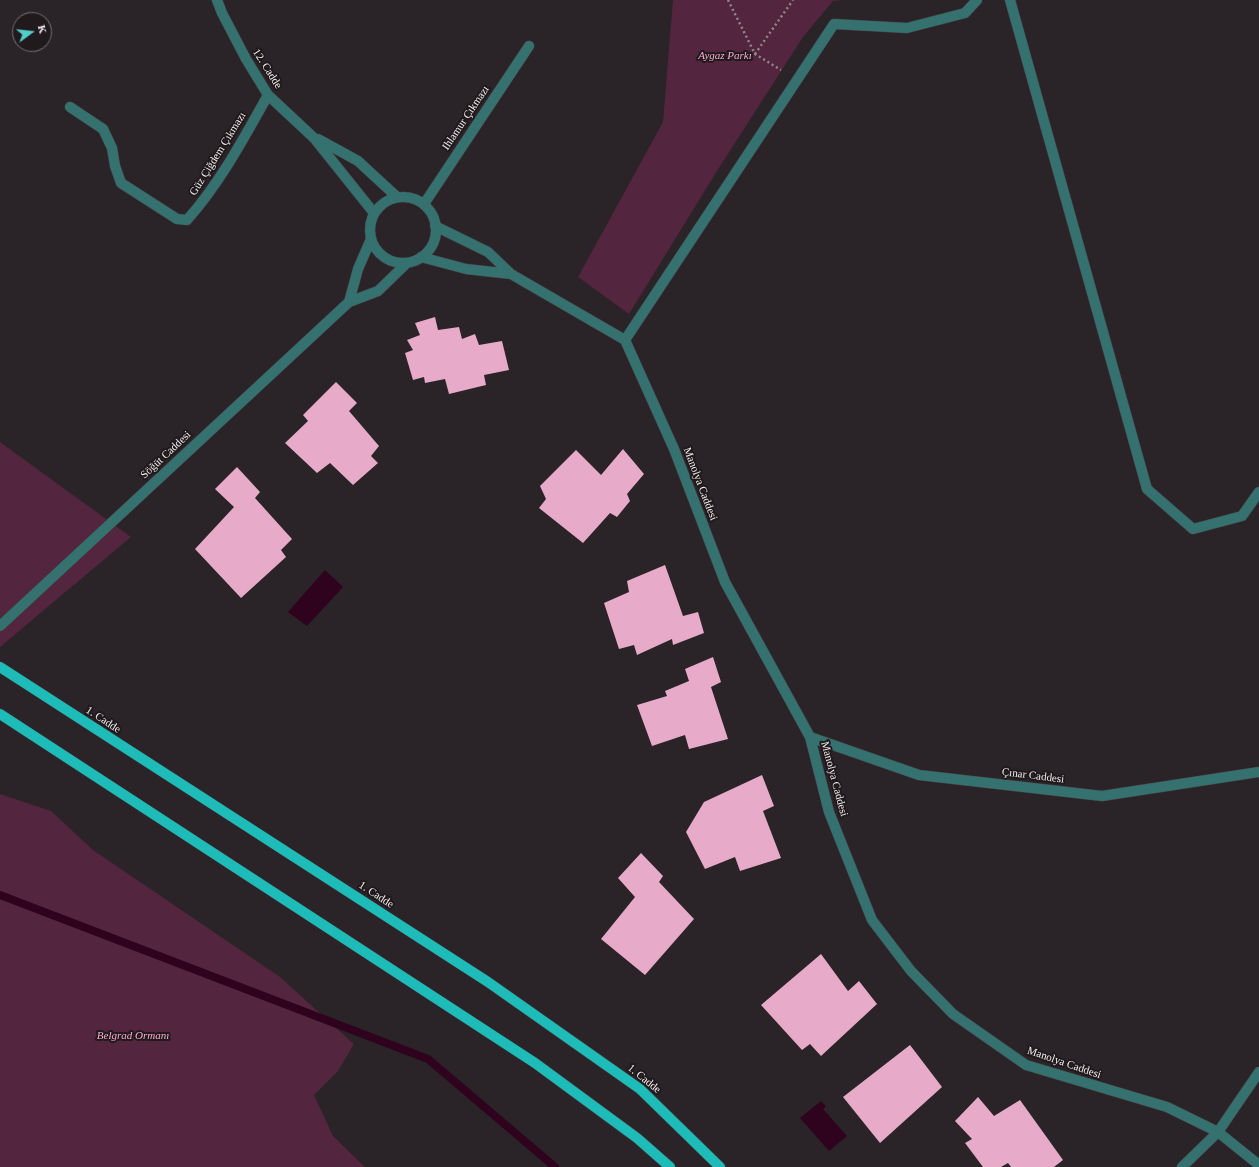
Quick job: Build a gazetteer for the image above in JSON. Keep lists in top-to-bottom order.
{
  "streets": {
    "main road": ["1. Cadde"],
    "street": [
      "12. Cadde",
      "Ihlamur Çıkmazı",
      "Güz Çiğdem Çıkmazı",
      "Söğüt Caddesi",
      "Manolya Caddesi",
      "Çınar Caddesi"
    ]
  },
  "crossings": [
    ["12. Cadde", "Güz Çiğdem Çıkmazı"],
    ["Manolya Caddesi", "Çınar Caddesi"]
  ],
  "parks": ["Aygaz Parkı", "Belgrad Ormanı"],
  "north": "right"
}
